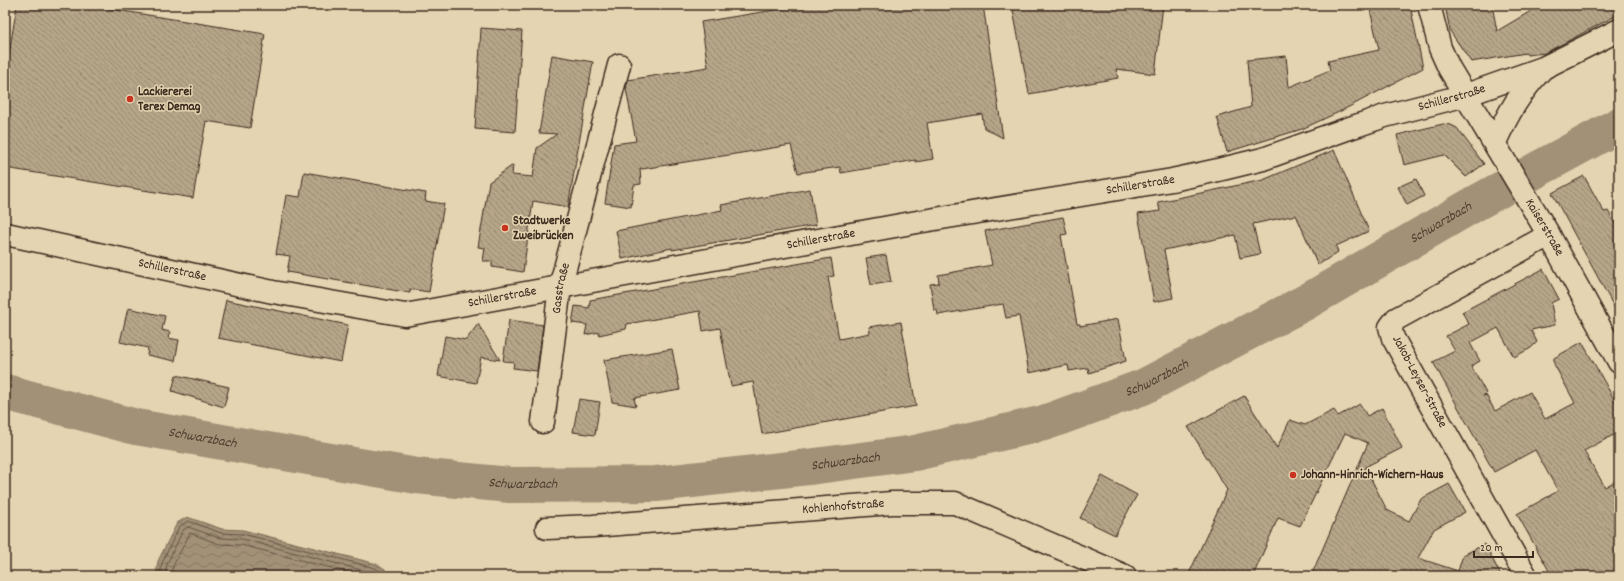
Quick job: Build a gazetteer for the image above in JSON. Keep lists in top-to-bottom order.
{
  "streets": {
    "street": [
      "Schillerstraße",
      "Kaiserstraße",
      "Gasstraße",
      "Jakob-Leyser-Straße",
      "Kohlenhofstraße"
    ]
  },
  "crossings": [
    ["Schillerstraße", "Kaiserstraße"],
    ["Schillerstraße", "Gasstraße"],
    ["Kaiserstraße", "Jakob-Leyser-Straße"]
  ],
  "water": ["Schwarzbach"],
  "places": ["Lackiererei Terex Demag", "Stadtwerke Zweibrücken", "Johann-Hinrich-Wichern-Haus"],
  "scale_bar": "20 m"
}
